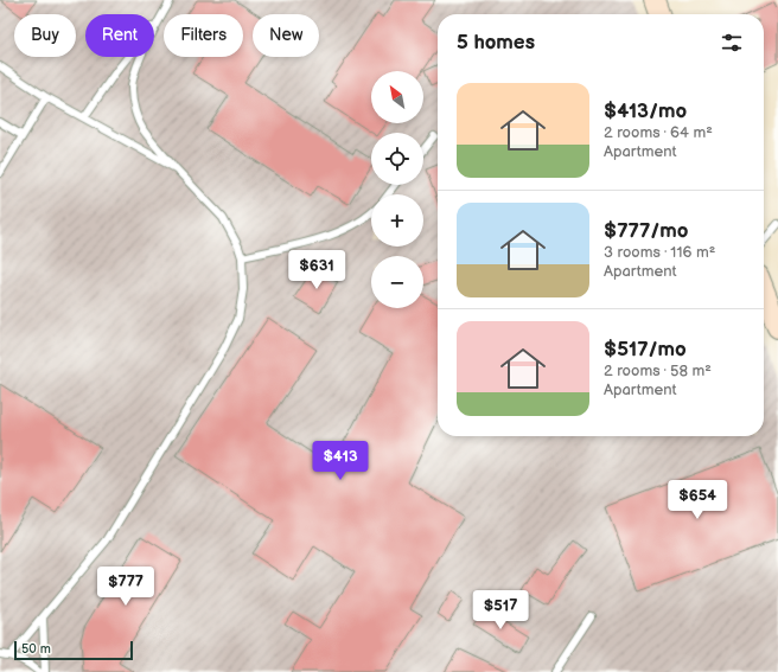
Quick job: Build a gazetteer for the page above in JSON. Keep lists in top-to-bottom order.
{
  "scale_bar": "50 m",
  "north": "top left",
  "page": {
    "chip": [
      "Buy",
      "Rent",
      "Filters",
      "New"
    ],
    "heading": "5 homes",
    "map_buttons": ["+", "−"],
    "list": [
      {
        "name": "$413/mo",
        "note": "2 rooms · 64 m² · Apartment"
      },
      {
        "name": "$777/mo",
        "note": "3 rooms · 116 m² · Apartment"
      },
      {
        "name": "$517/mo",
        "note": "2 rooms · 58 m² · Apartment"
      }
    ],
    "price": [
      "$631",
      "$413",
      "$654",
      "$777",
      "$517"
    ],
    "scale": "50 m"
  }
}
